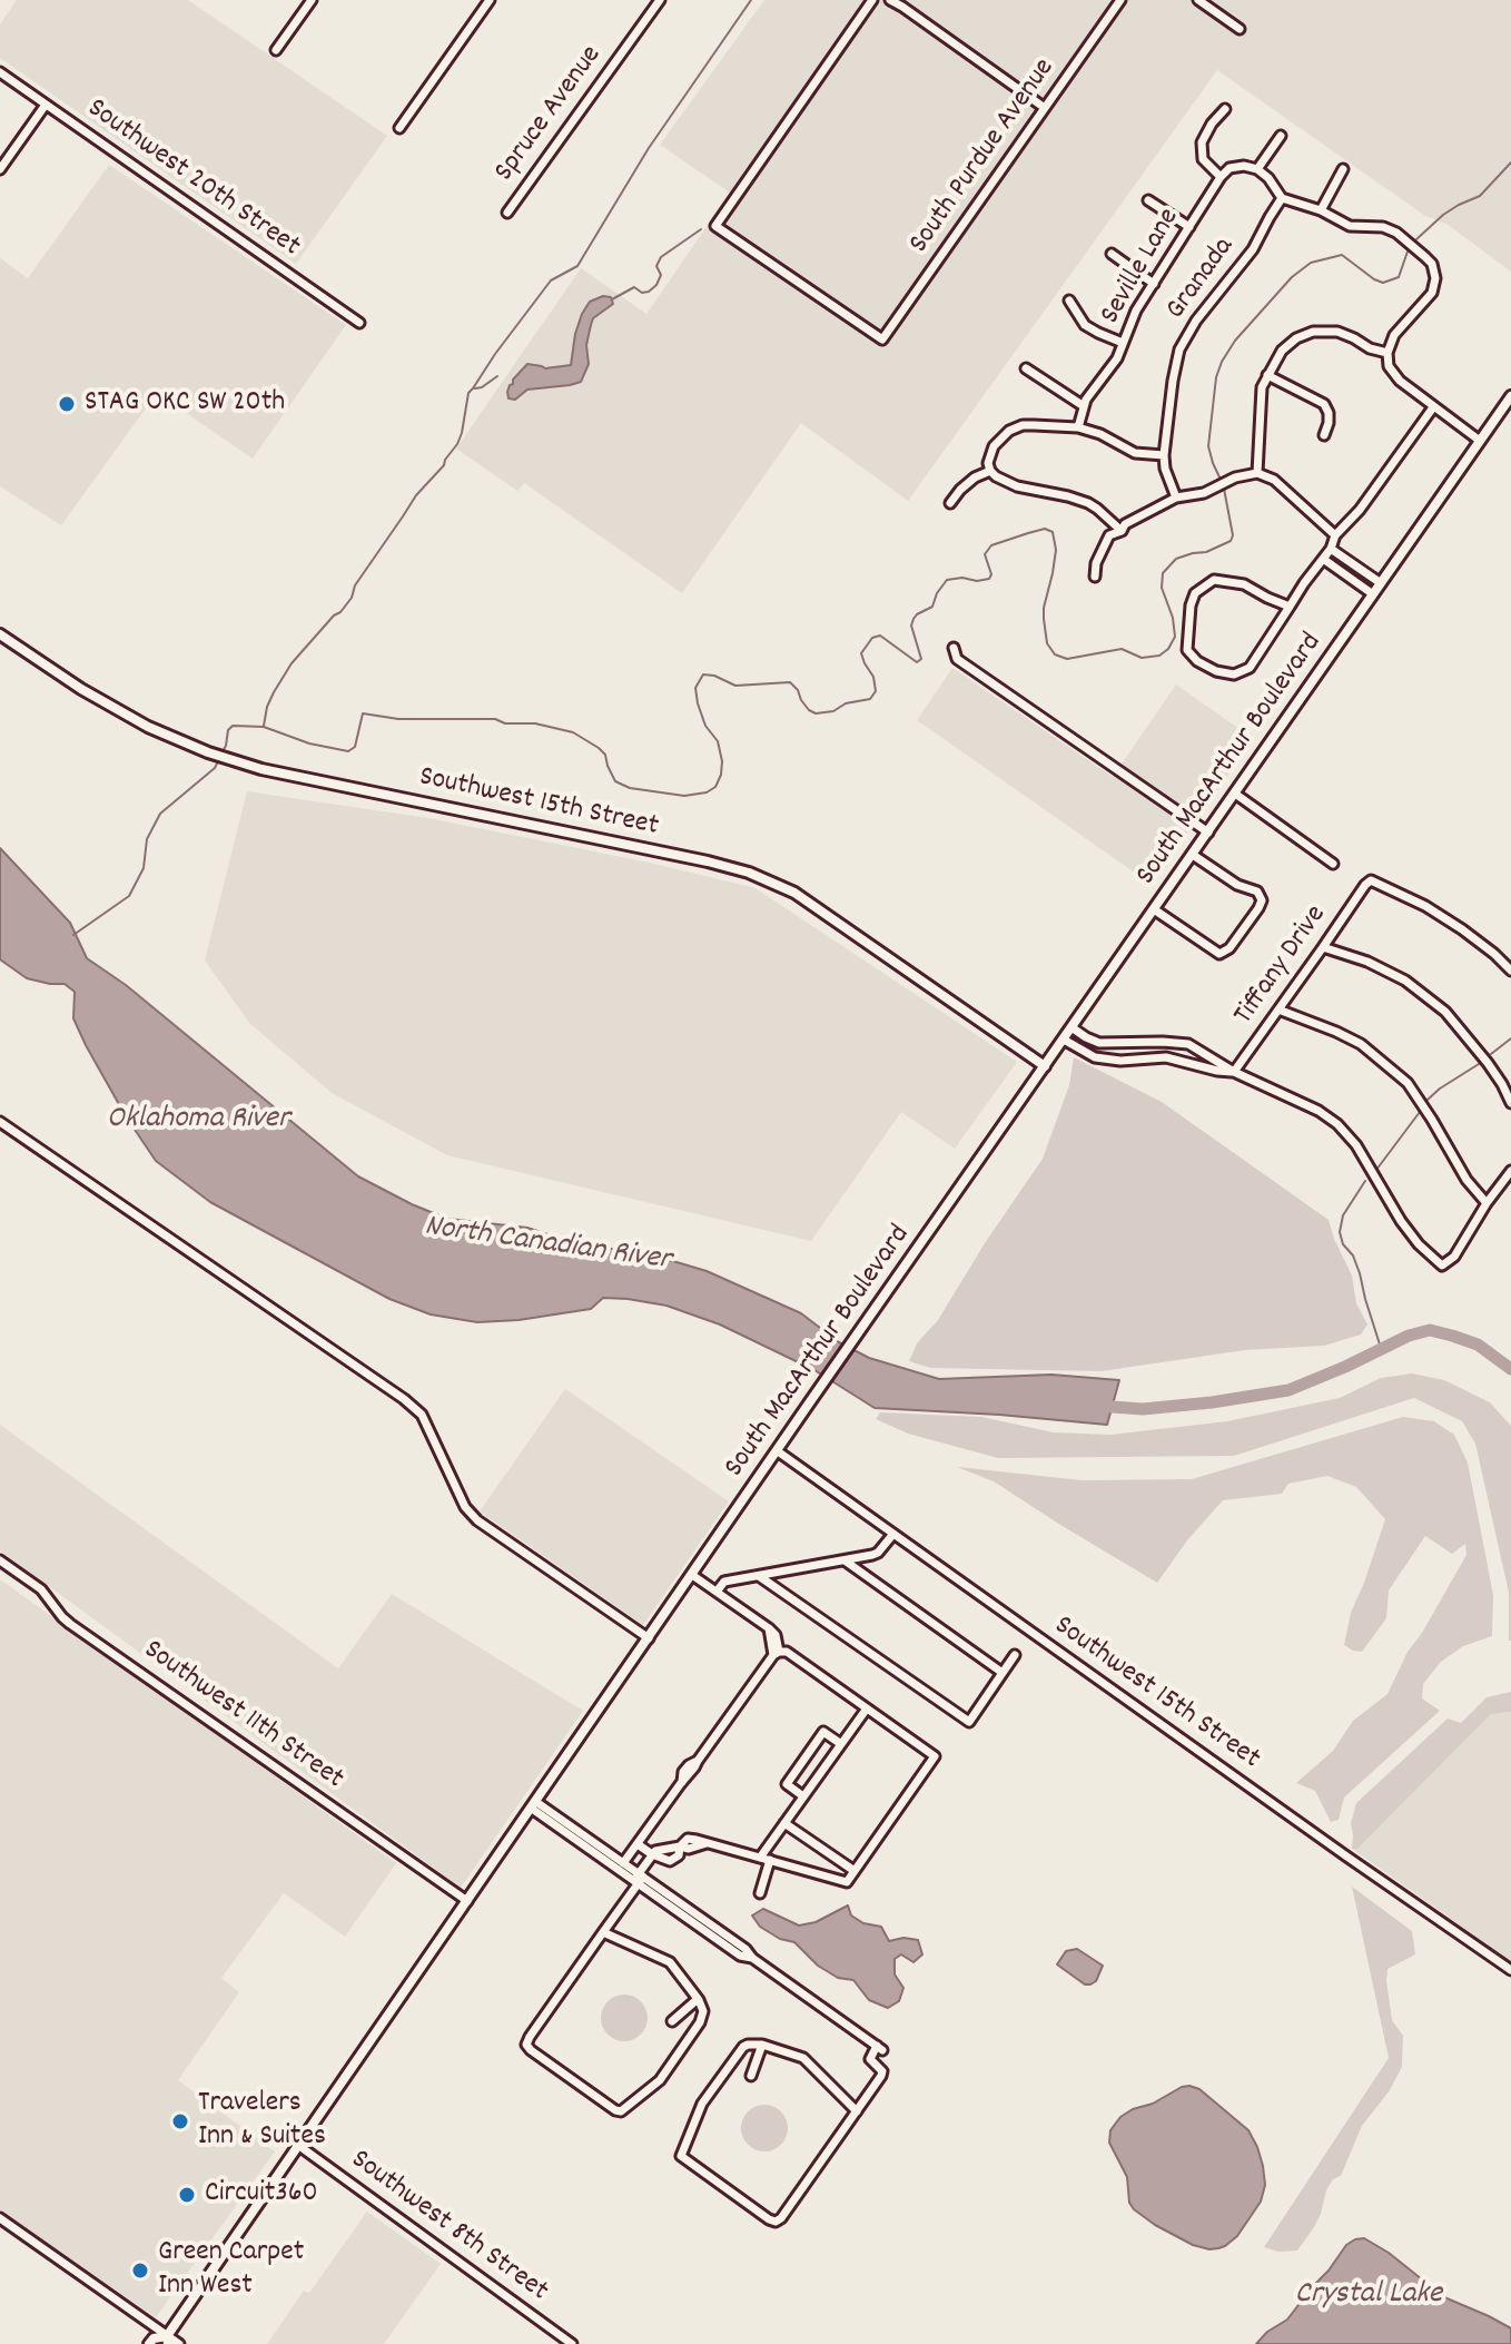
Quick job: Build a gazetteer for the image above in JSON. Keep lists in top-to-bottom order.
{
  "streets": {
    "main road": ["South MacArthur Boulevard", "Southwest 15th Street"],
    "street": [
      "Spruce Avenue",
      "South Purdue Avenue",
      "Southwest 20th Street",
      "Seville Lane",
      "Granada",
      "Tiffany Drive",
      "Southwest 11th Street",
      "Southwest 8th Street"
    ]
  },
  "crossings": [
    ["South MacArthur Boulevard", "Southwest 15th Street"],
    ["South MacArthur Boulevard", "Southwest 11th Street"],
    ["South MacArthur Boulevard", "Southwest 8th Street"]
  ],
  "water": ["Oklahoma River", "North Canadian River", "Crystal Lake"],
  "places": [
    "STAG OKC SW 20th",
    "Travelers Inn & Suites",
    "Circuit360",
    "Green Carpet Inn West"
  ]
}
